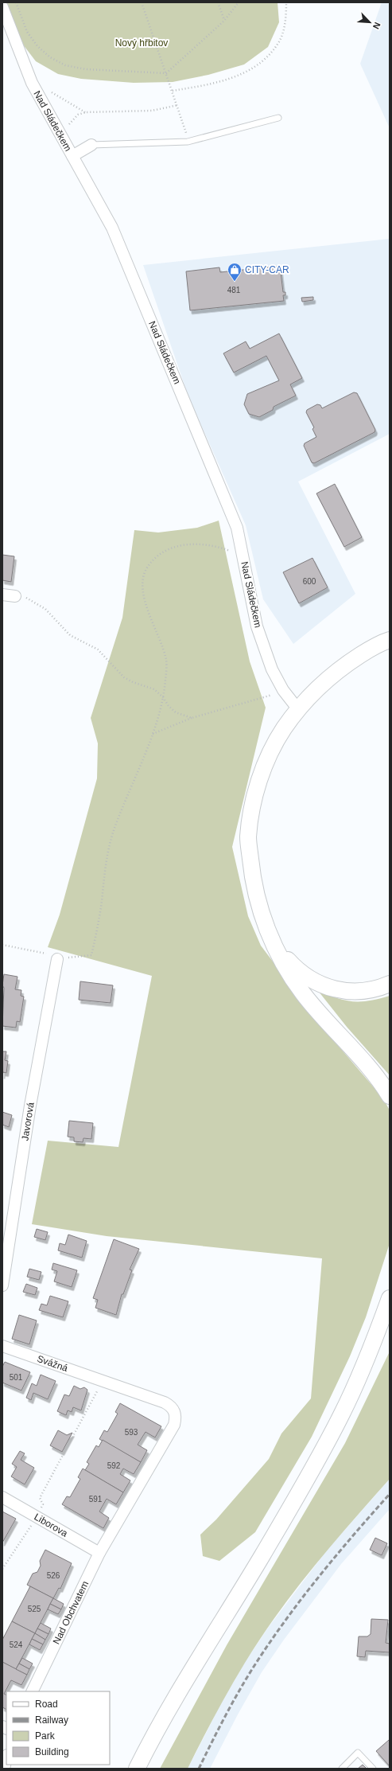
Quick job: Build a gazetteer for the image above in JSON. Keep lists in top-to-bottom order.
{
  "streets": {
    "street": [
      "Nad Sládečkem",
      "Javorová",
      "Svážná",
      "Liborova",
      "Nad Obchvatem"
    ]
  },
  "crossings": [
    ["Svážná", "Nad Obchvatem"],
    ["Liborova", "Nad Obchvatem"]
  ],
  "parks": ["Nový hřbitov"],
  "places": {
    "shop": ["CITY-CAR"]
  },
  "house_numbers": [
    "481",
    "600",
    "501",
    "593",
    "592",
    "591",
    "526",
    "525",
    "524"
  ],
  "legend": [
    "Road",
    "Railway",
    "Park",
    "Building"
  ],
  "north": "bottom right"
}
